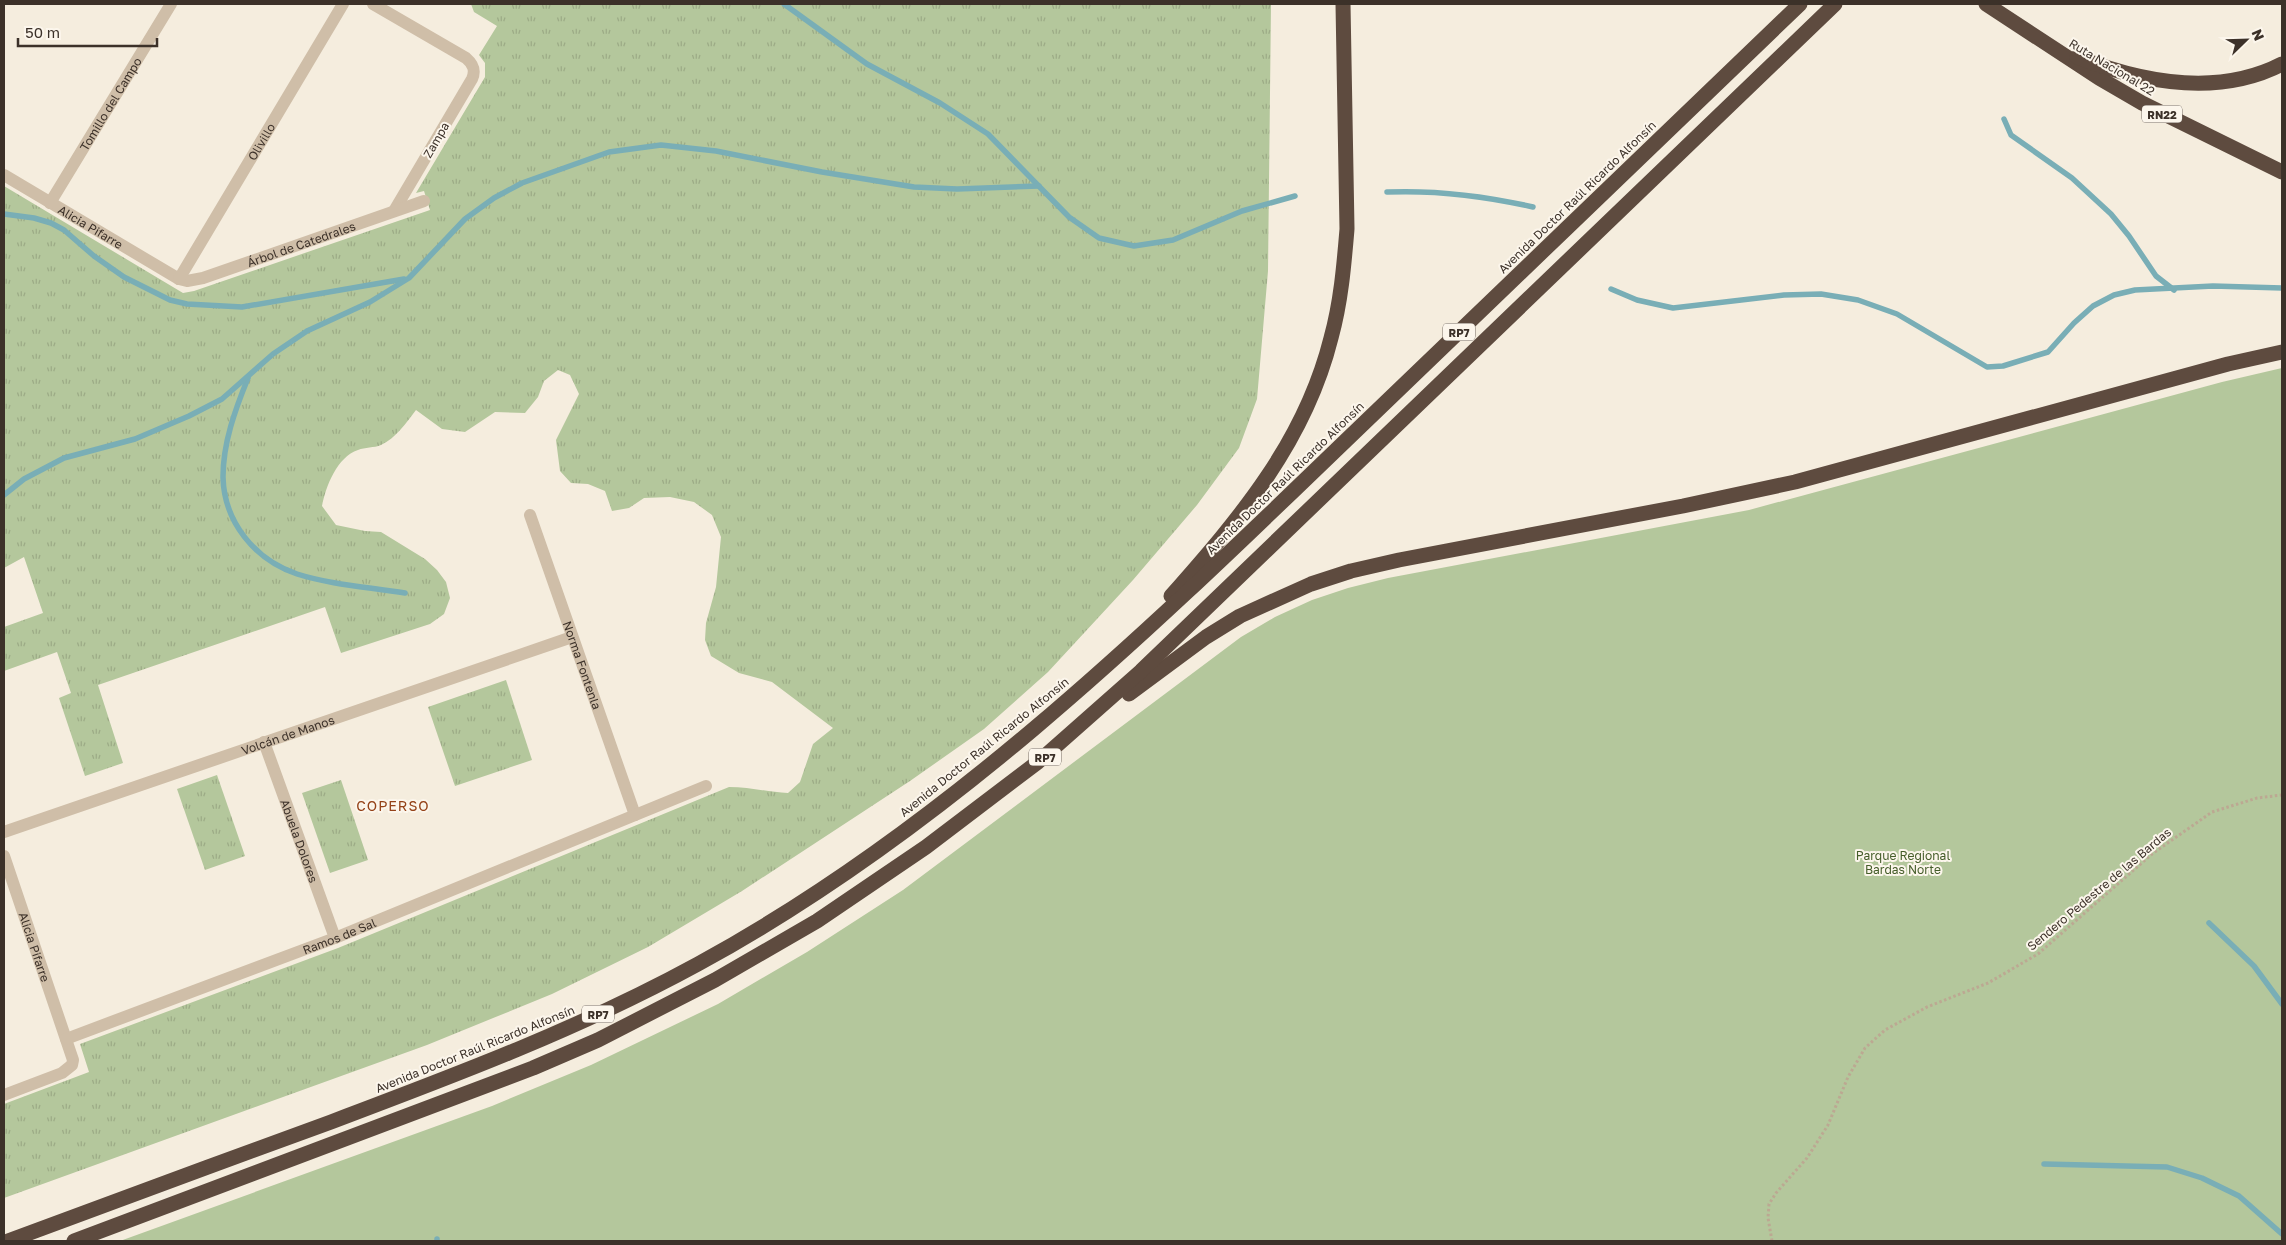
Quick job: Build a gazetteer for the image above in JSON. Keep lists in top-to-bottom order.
{
  "streets": {
    "highway": [
      "Ruta Nacional 22",
      "RN22",
      "Avenida Doctor Raúl Ricardo Alfonsín",
      "RP7"
    ],
    "street": [
      "Tomillo del Campo",
      "Zampa",
      "Olivillo",
      "Alicia Pifarre",
      "Árbol de Catedrales",
      "Norma Fontenla",
      "Volcán de Manos",
      "Abuela Dolores",
      "Ramos de Sal"
    ],
    "path": ["Sendero Pedestre de las Bardas"]
  },
  "crossings": [
    ["Tomillo del Campo", "Alicia Pifarre"],
    ["Zampa", "Árbol de Catedrales"],
    ["Olivillo", "Alicia Pifarre"],
    ["Olivillo", "Árbol de Catedrales"],
    ["Alicia Pifarre", "Árbol de Catedrales"],
    ["Alicia Pifarre", "Ramos de Sal"],
    ["Norma Fontenla", "Volcán de Manos"],
    ["Norma Fontenla", "Ramos de Sal"],
    ["Volcán de Manos", "Abuela Dolores"],
    ["Abuela Dolores", "Ramos de Sal"]
  ],
  "districts": ["COPERSO"],
  "parks": ["Parque Regional Bardas Norte"],
  "scale_bar": "50 m",
  "north": "top right"
}
